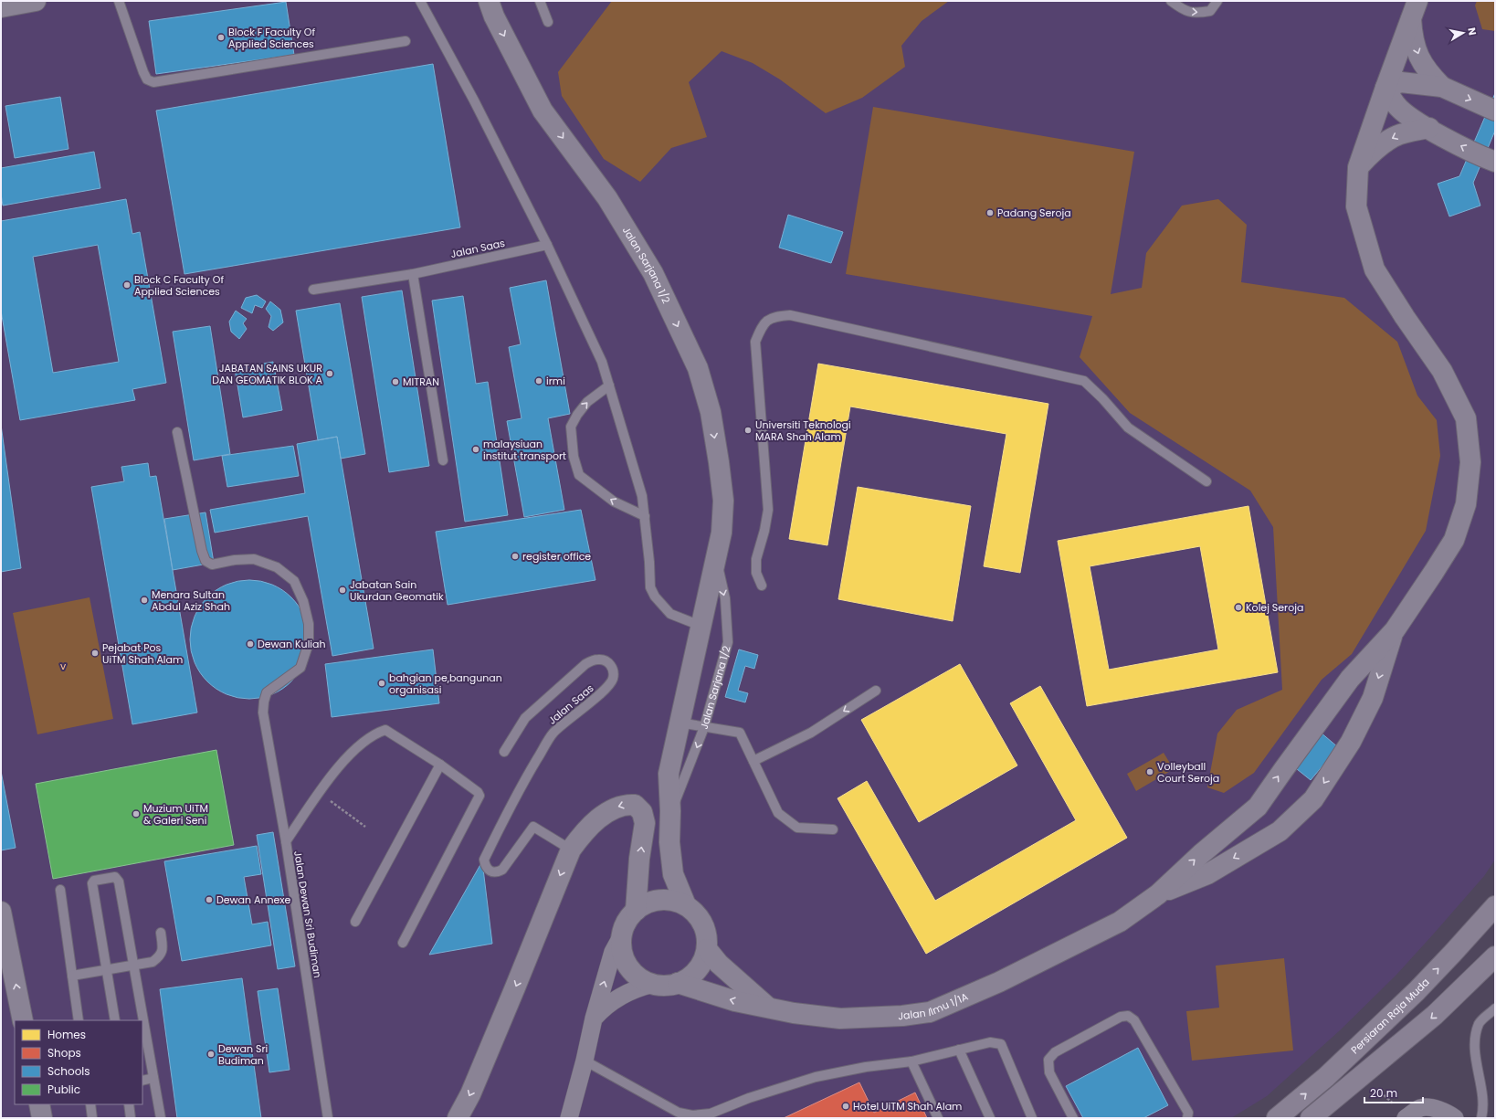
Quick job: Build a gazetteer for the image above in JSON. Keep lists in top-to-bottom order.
{
  "streets": {
    "main road": ["Persiaran Raja Muda"],
    "street": ["Jalan Sarjana 1/2", "Jalan Ilmu 1/1A"],
    "lane": ["Jalan Saas", "Jalan Dewan Sri Budiman"]
  },
  "crossings": [
    ["Jalan Sarjana 1/2", "Jalan Ilmu 1/1A"]
  ],
  "one_way": ["Jalan Sarjana 1/2"],
  "parks": ["v"],
  "places": [
    "Block F Faculty Of Applied Sciences",
    "Padang Seroja",
    "Block C Faculty Of Applied Sciences",
    "JABATAN SAINS UKUR DAN GEOMATIK BLOK A",
    "irmi",
    "MITRAN",
    "Universiti Teknologi MARA Shah Alam",
    "malaysiuan institut transport",
    "register office",
    "Jabatan Sain Ukurdan Geomatik",
    "Menara Sultan Abdul Aziz Shah",
    "Kolej Seroja",
    "Dewan Kuliah",
    "Pejabat Pos UiTM Shah Alam",
    "bahgian pe,bangunan organisasi",
    "Volleyball Court Seroja",
    "Muzium UiTM & Galeri Seni",
    "Dewan Annexe",
    "Dewan Sri Budiman",
    "Hotel UiTM Shah Alam"
  ],
  "legend": [
    "Homes",
    "Shops",
    "Schools",
    "Public"
  ],
  "scale_bar": "20 m",
  "north": "right"
}
